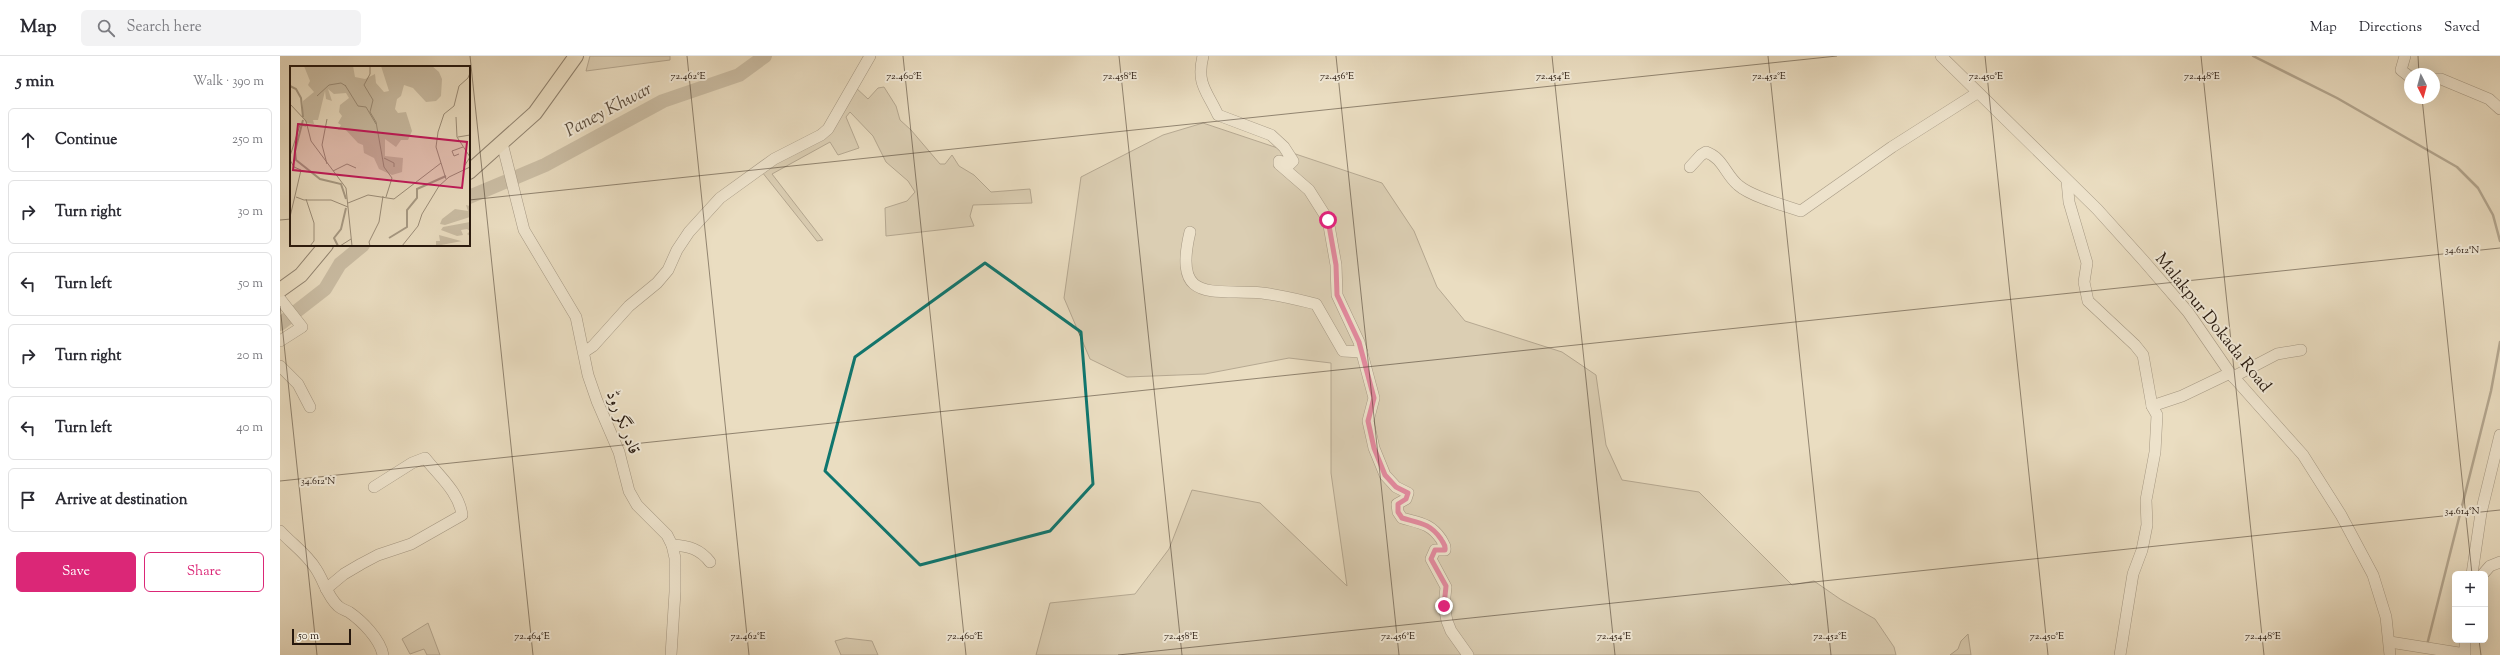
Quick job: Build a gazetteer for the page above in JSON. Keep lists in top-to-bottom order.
{
  "streets": {
    "street": ["Malakpur Dokada Road", "قادر نگر روڈ"]
  },
  "water": ["Paney Khwar"],
  "scale_bar": "50 m",
  "north": "bottom",
  "page": {
    "header": "Map",
    "search": "Search here",
    "nav": ["Map", "Directions", "Saved"],
    "heading": ["5 min", "Walk · 390 m"],
    "list": [
      ["Continue", "250 m"],
      ["Turn right", "30 m"],
      ["Turn left", "50 m"],
      ["Turn right", "20 m"],
      ["Turn left", "40 m"],
      "Arrive at destination"
    ],
    "buttons": ["Save", "Share"],
    "map_buttons": ["+", "−"],
    "scale": "50 m"
  },
  "coordinates": [
    "72.462°E",
    "72.460°E",
    "72.458°E",
    "72.456°E",
    "72.454°E",
    "72.452°E",
    "72.450°E",
    "72.448°E",
    "34.612°N",
    "34.614°N",
    "72.464°E"
  ]
}
